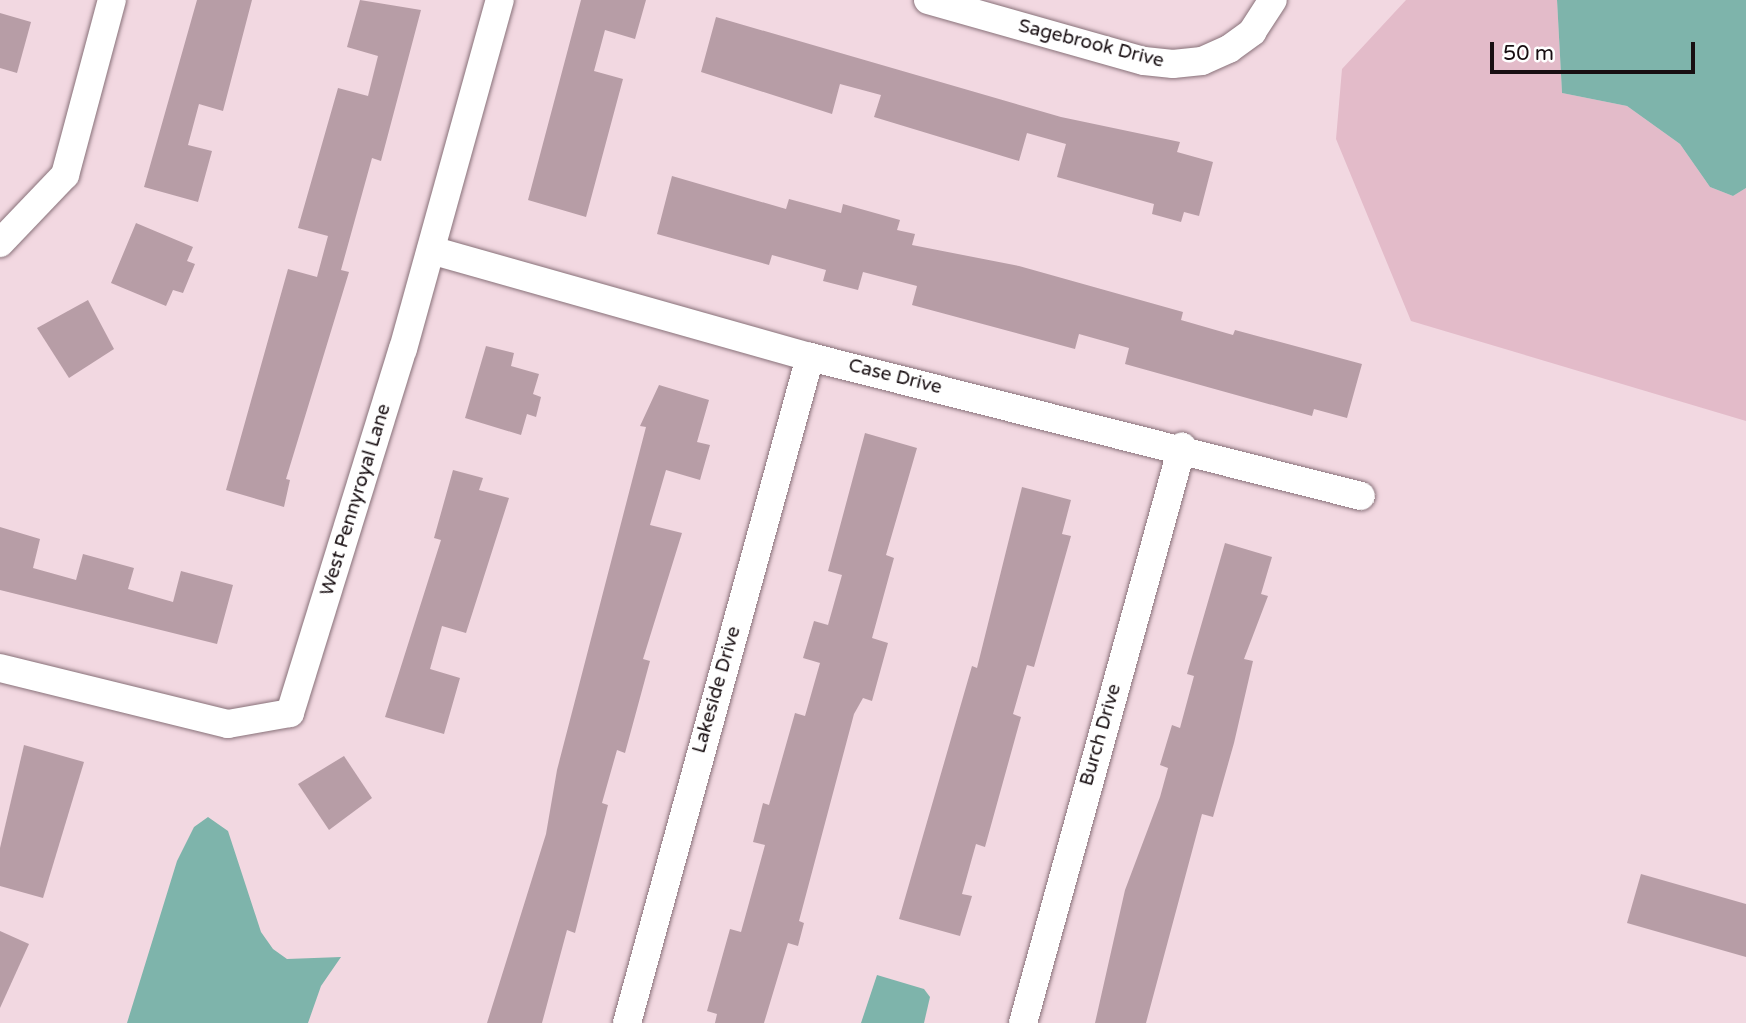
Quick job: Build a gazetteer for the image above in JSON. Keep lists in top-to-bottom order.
{
  "streets": {
    "street": [
      "Sagebrook Drive",
      "Case Drive",
      "West Pennyroyal Lane",
      "Lakeside Drive",
      "Burch Drive"
    ]
  },
  "crossings": [
    ["Case Drive", "West Pennyroyal Lane"],
    ["Case Drive", "Lakeside Drive"],
    ["Case Drive", "Burch Drive"]
  ],
  "scale_bar": "50 m"
}
